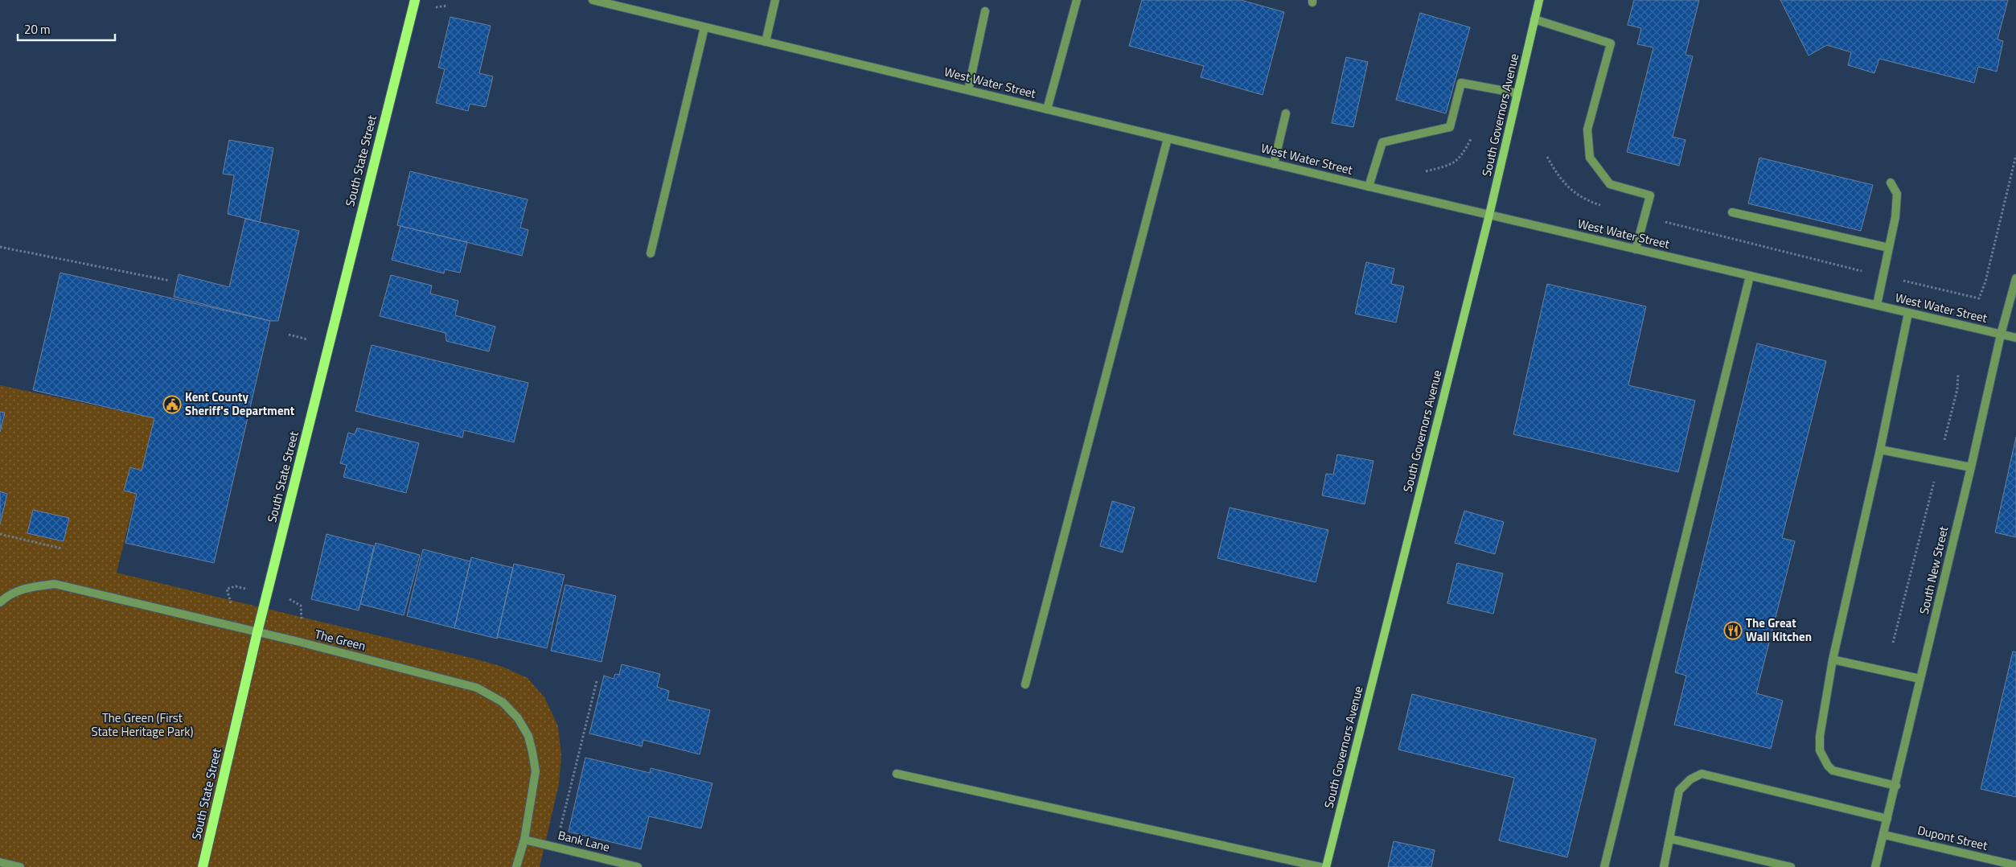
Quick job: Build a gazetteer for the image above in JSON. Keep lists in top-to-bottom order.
{
  "streets": {
    "main road": ["South Governors Avenue", "South State Street"],
    "street": [
      "West Water Street",
      "South New Street",
      "The Green",
      "Dupont Street",
      "Bank Lane"
    ]
  },
  "crossings": [
    ["West Water Street", "South Governors Avenue"],
    ["West Water Street", "South New Street"],
    ["South State Street", "The Green"],
    ["South New Street", "Dupont Street"],
    ["The Green", "Bank Lane"]
  ],
  "parks": ["The Green (First State Heritage Park)"],
  "places": {
    "public building": ["Kent County Sheriff's Department"],
    "restaurant": ["The Great Wall Kitchen"]
  },
  "scale_bar": "20 m"
}
